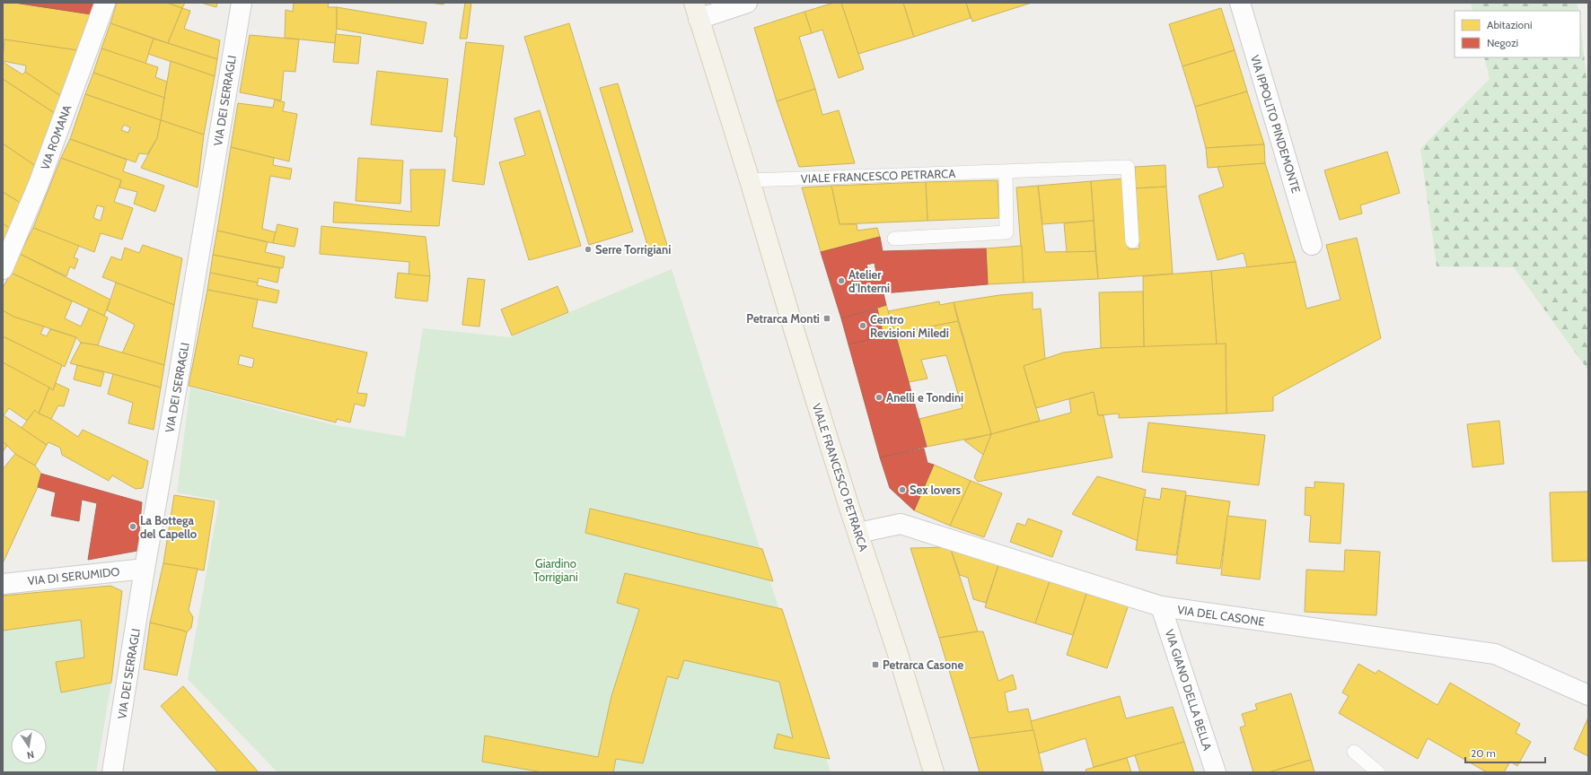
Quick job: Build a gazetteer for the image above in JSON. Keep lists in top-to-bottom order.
{
  "streets": {
    "main road": ["VIALE FRANCESCO PETRARCA"],
    "street": [
      "VIA DEI SERRAGLI",
      "VIA IPPOLITO PINDEMONTE",
      "VIA ROMANA",
      "VIA DI SERUMIDO",
      "VIA DEL CASONE",
      "VIA GIANO DELLA BELLA"
    ]
  },
  "crossings": [
    ["VIA DEI SERRAGLI", "VIA DI SERUMIDO"],
    ["VIALE FRANCESCO PETRARCA", "VIA DEL CASONE"],
    ["VIA DEL CASONE", "VIA GIANO DELLA BELLA"]
  ],
  "parks": ["Giardino Torrigiani"],
  "places": {
    "other": [
      "Serre Torrigiani",
      "Atelier d'Interni",
      "Centro Revisioni Miledi",
      "Anelli e Tondini",
      "Sex lovers",
      "La Bottega del Capello"
    ],
    "transit": ["Petrarca Monti", "Petrarca Casone"]
  },
  "legend": ["Abitazioni", "Negozi"],
  "scale_bar": "20 m",
  "north": "bottom"
}
